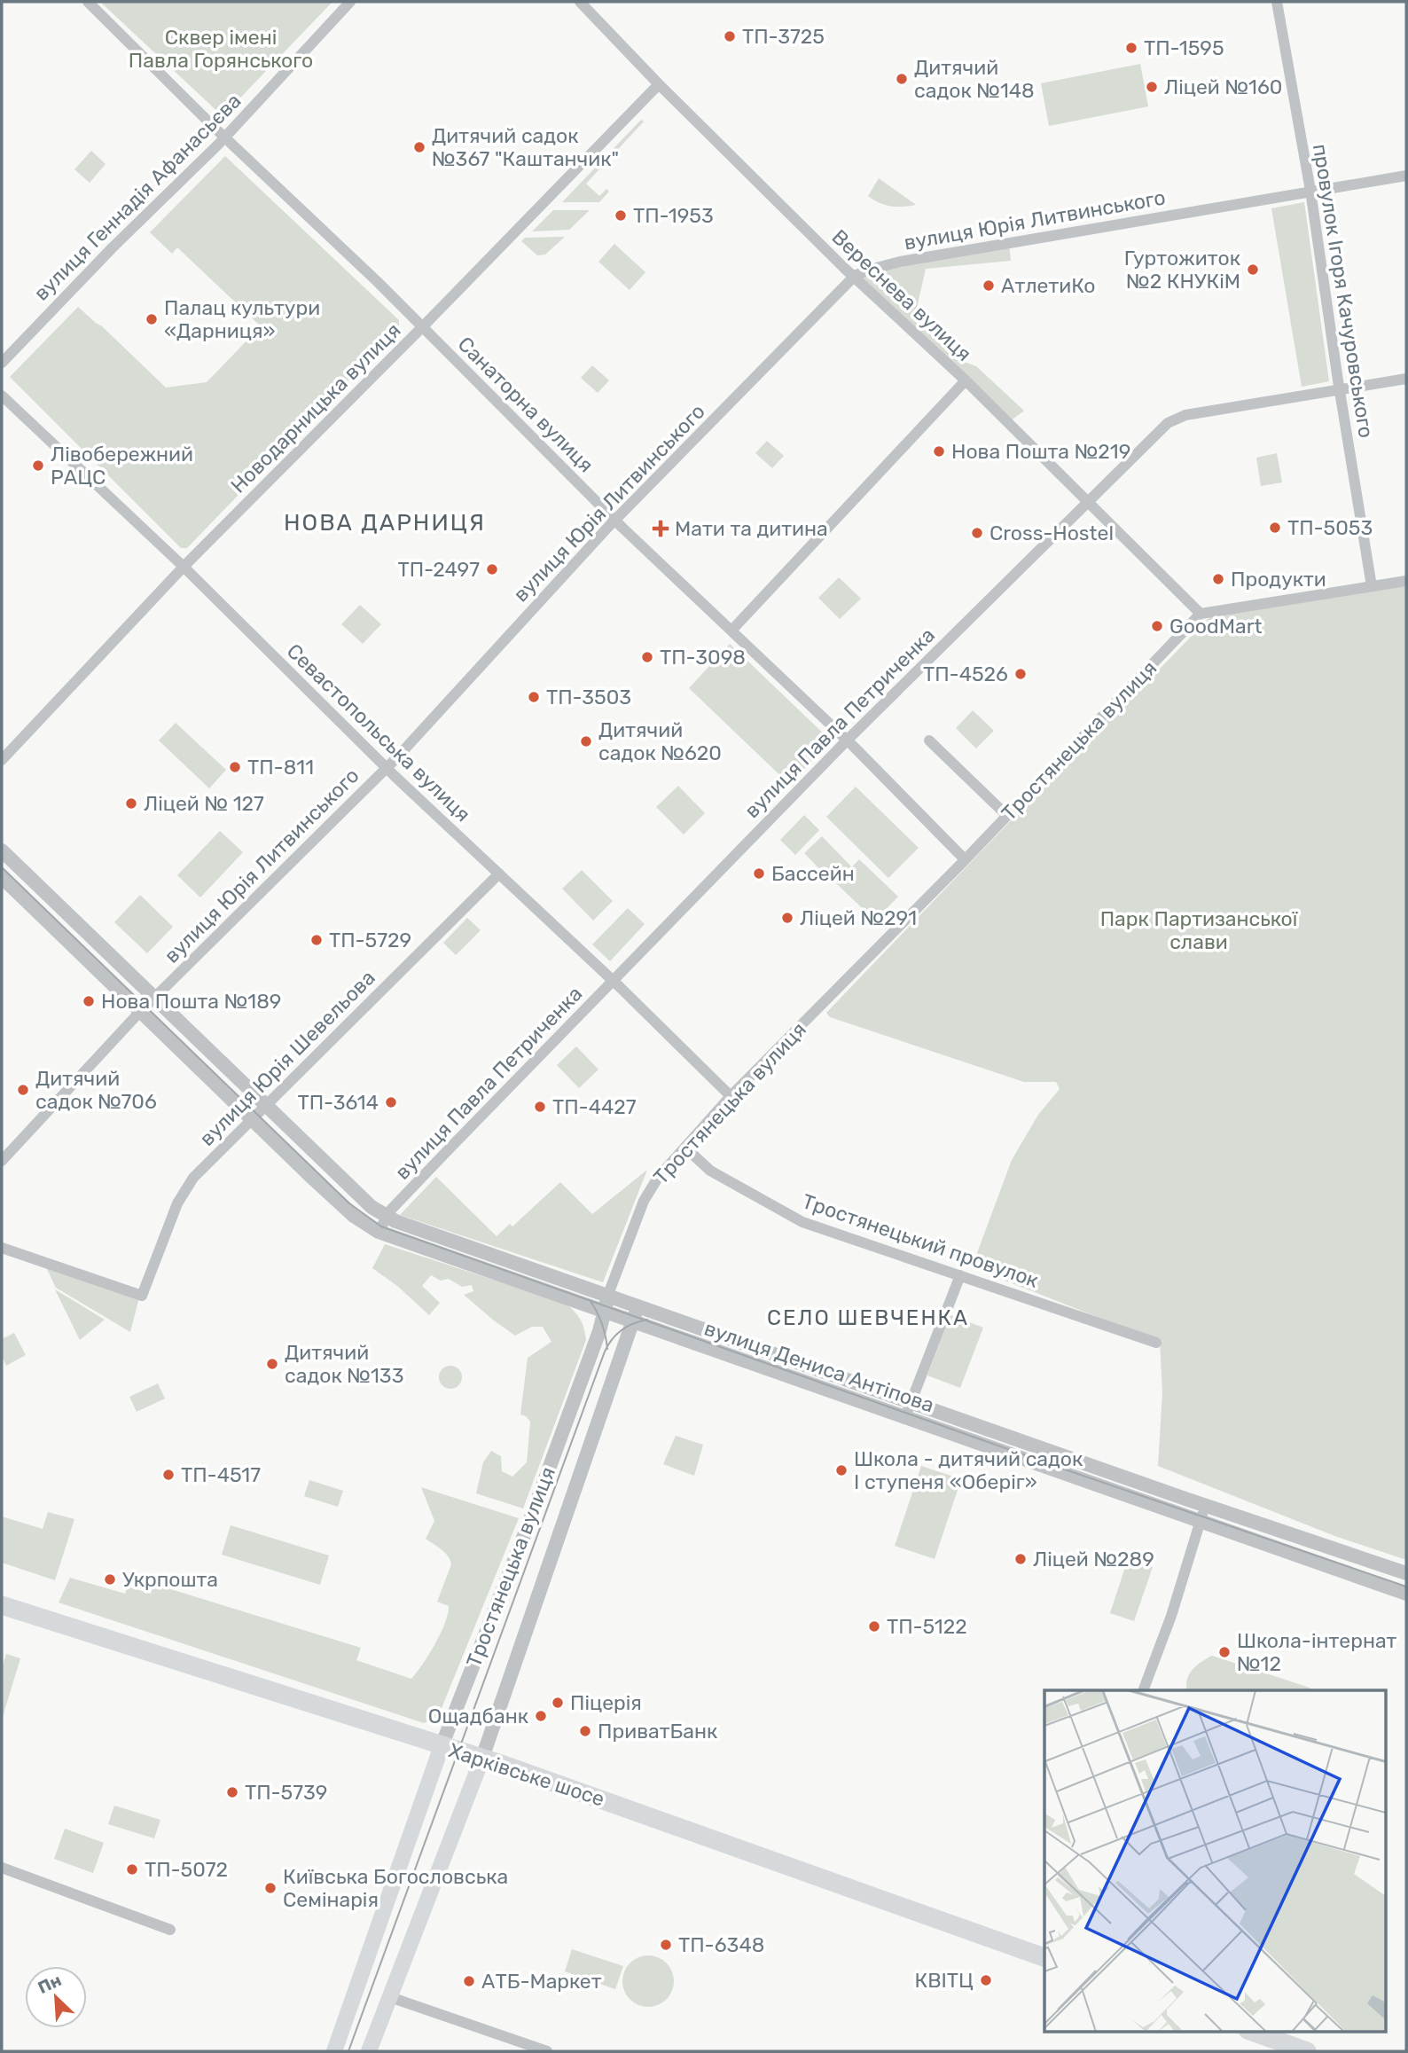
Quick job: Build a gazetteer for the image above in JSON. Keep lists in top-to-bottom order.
{
  "streets": {
    "main road": ["Тростянецька вулиця", "Харківське шосе"],
    "street": [
      "вулиця Геннадія Афанасьєва",
      "вулиця Юрія Литвинського",
      "провулок Ігоря Качуровського",
      "Вереснева вулиця",
      "Санаторна вулиця",
      "Новодарницька вулиця",
      "вулиця Павла Петриченка",
      "Севастопольська вулиця",
      "вулиця Юрія Шевельова",
      "Тростянецький провулок",
      "вулиця Дениса Антіпова"
    ]
  },
  "crossings": [
    ["вулиця Геннадія Афанасьєва", "Санаторна вулиця"],
    ["вулиця Юрія Литвинського", "провулок Ігоря Качуровського"],
    ["вулиця Юрія Литвинського", "Вереснева вулиця"],
    ["вулиця Юрія Литвинського", "Санаторна вулиця"],
    ["вулиця Юрія Литвинського", "Севастопольська вулиця"],
    ["вулиця Юрія Литвинського", "вулиця Дениса Антіпова"],
    ["провулок Ігоря Качуровського", "вулиця Павла Петриченка"],
    ["Вереснева вулиця", "Новодарницька вулиця"],
    ["Вереснева вулиця", "вулиця Павла Петриченка"],
    ["Вереснева вулиця", "Тростянецька вулиця"],
    ["Санаторна вулиця", "Новодарницька вулиця"],
    ["Санаторна вулиця", "вулиця Павла Петриченка"],
    ["Санаторна вулиця", "Тростянецька вулиця"],
    ["Новодарницька вулиця", "Севастопольська вулиця"],
    ["вулиця Павла Петриченка", "Севастопольська вулиця"],
    ["вулиця Павла Петриченка", "вулиця Дениса Антіпова"],
    ["Севастопольська вулиця", "Тростянецька вулиця"],
    ["Севастопольська вулиця", "вулиця Юрія Шевельова"],
    ["Тростянецька вулиця", "Тростянецький провулок"],
    ["Тростянецька вулиця", "вулиця Дениса Антіпова"],
    ["Тростянецька вулиця", "Харківське шосе"],
    ["вулиця Юрія Шевельова", "вулиця Дениса Антіпова"]
  ],
  "districts": ["НОВА ДАРНИЦЯ", "СЕЛО ШЕВЧЕНКА"],
  "parks": ["Сквер імені Павла Горянського", "Парк Партизанської слави"],
  "places": {
    "other": [
      "ТП-3725",
      "ТП-1595",
      "Дитячий садок №148",
      "Ліцей №160",
      "Дитячий садок №367 \"Каштанчик\"",
      "ТП-1953",
      "Гуртожиток №2 КНУКіМ",
      "АтлетиКо",
      "Палац культури «Дарниця»",
      "Нова Пошта №219",
      "Лівобережний РАЦС",
      "ТП-5053",
      "Cross-Hostel",
      "ТП-2497",
      "Продукти",
      "GoodMart",
      "ТП-3098",
      "ТП-4526",
      "ТП-3503",
      "Дитячий садок №620",
      "ТП-811",
      "Ліцей № 127",
      "Бассейн",
      "Ліцей №291",
      "ТП-5729",
      "Нова Пошта №189",
      "Дитячий садок №706",
      "ТП-3614",
      "ТП-4427",
      "Дитячий садок №133",
      "Школа - дитячий садок І ступеня «Оберіг»",
      "ТП-4517",
      "Ліцей №289",
      "Укрпошта",
      "ТП-5122",
      "Школа-інтернат №12",
      "Піцерія",
      "Ощадбанк",
      "ПриватБанк",
      "ТП-5739",
      "ТП-5072",
      "Київська Богословська Семінарія",
      "ТП-6348",
      "КВІТЦ",
      "АТБ-Маркет"
    ],
    "health": ["Мати та дитина"]
  },
  "north": "top left"
}
